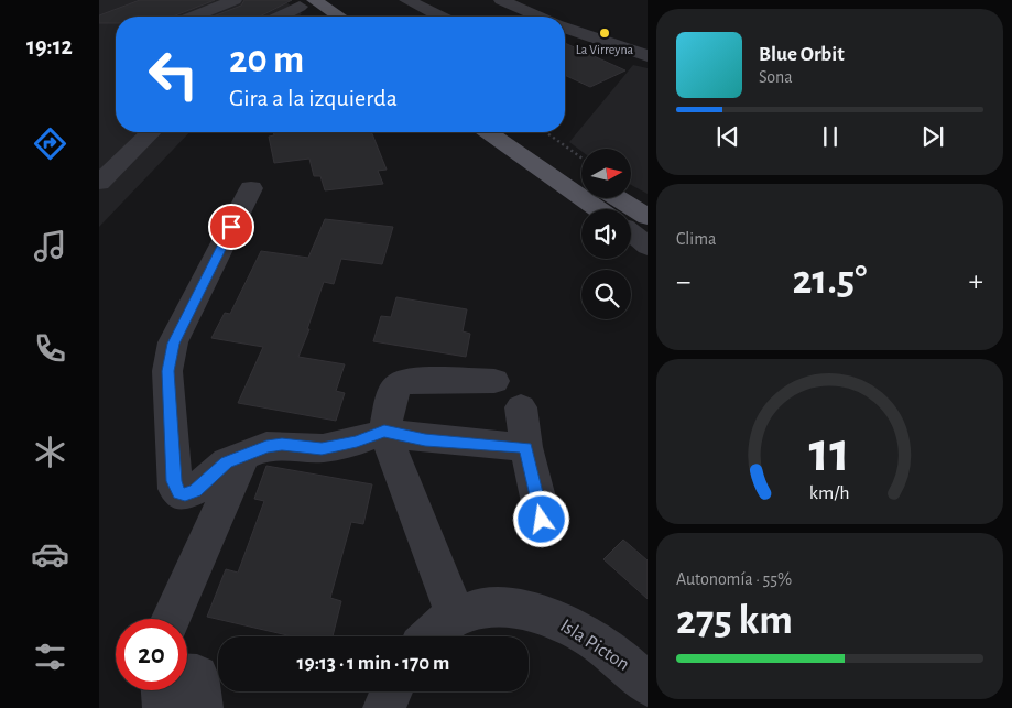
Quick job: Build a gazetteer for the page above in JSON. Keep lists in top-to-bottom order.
{
  "streets": {
    "street": ["Isla Picton"]
  },
  "places": ["La Virreyna"],
  "north": "right",
  "page": {
    "tabs": "19:12",
    "turn": ["20 m", "Gira a la izquierda"],
    "song": ["Blue Orbit", "Sona"],
    "tile": [
      "Clima",
      ["Autonomía · 55%", "275 km"]
    ],
    "heat": ["−", "21.5°", "+"],
    "limit": "20",
    "trip": "19:13 · 1 min · 170 m",
    "gauge": ["11", "km/h"]
  }
}
